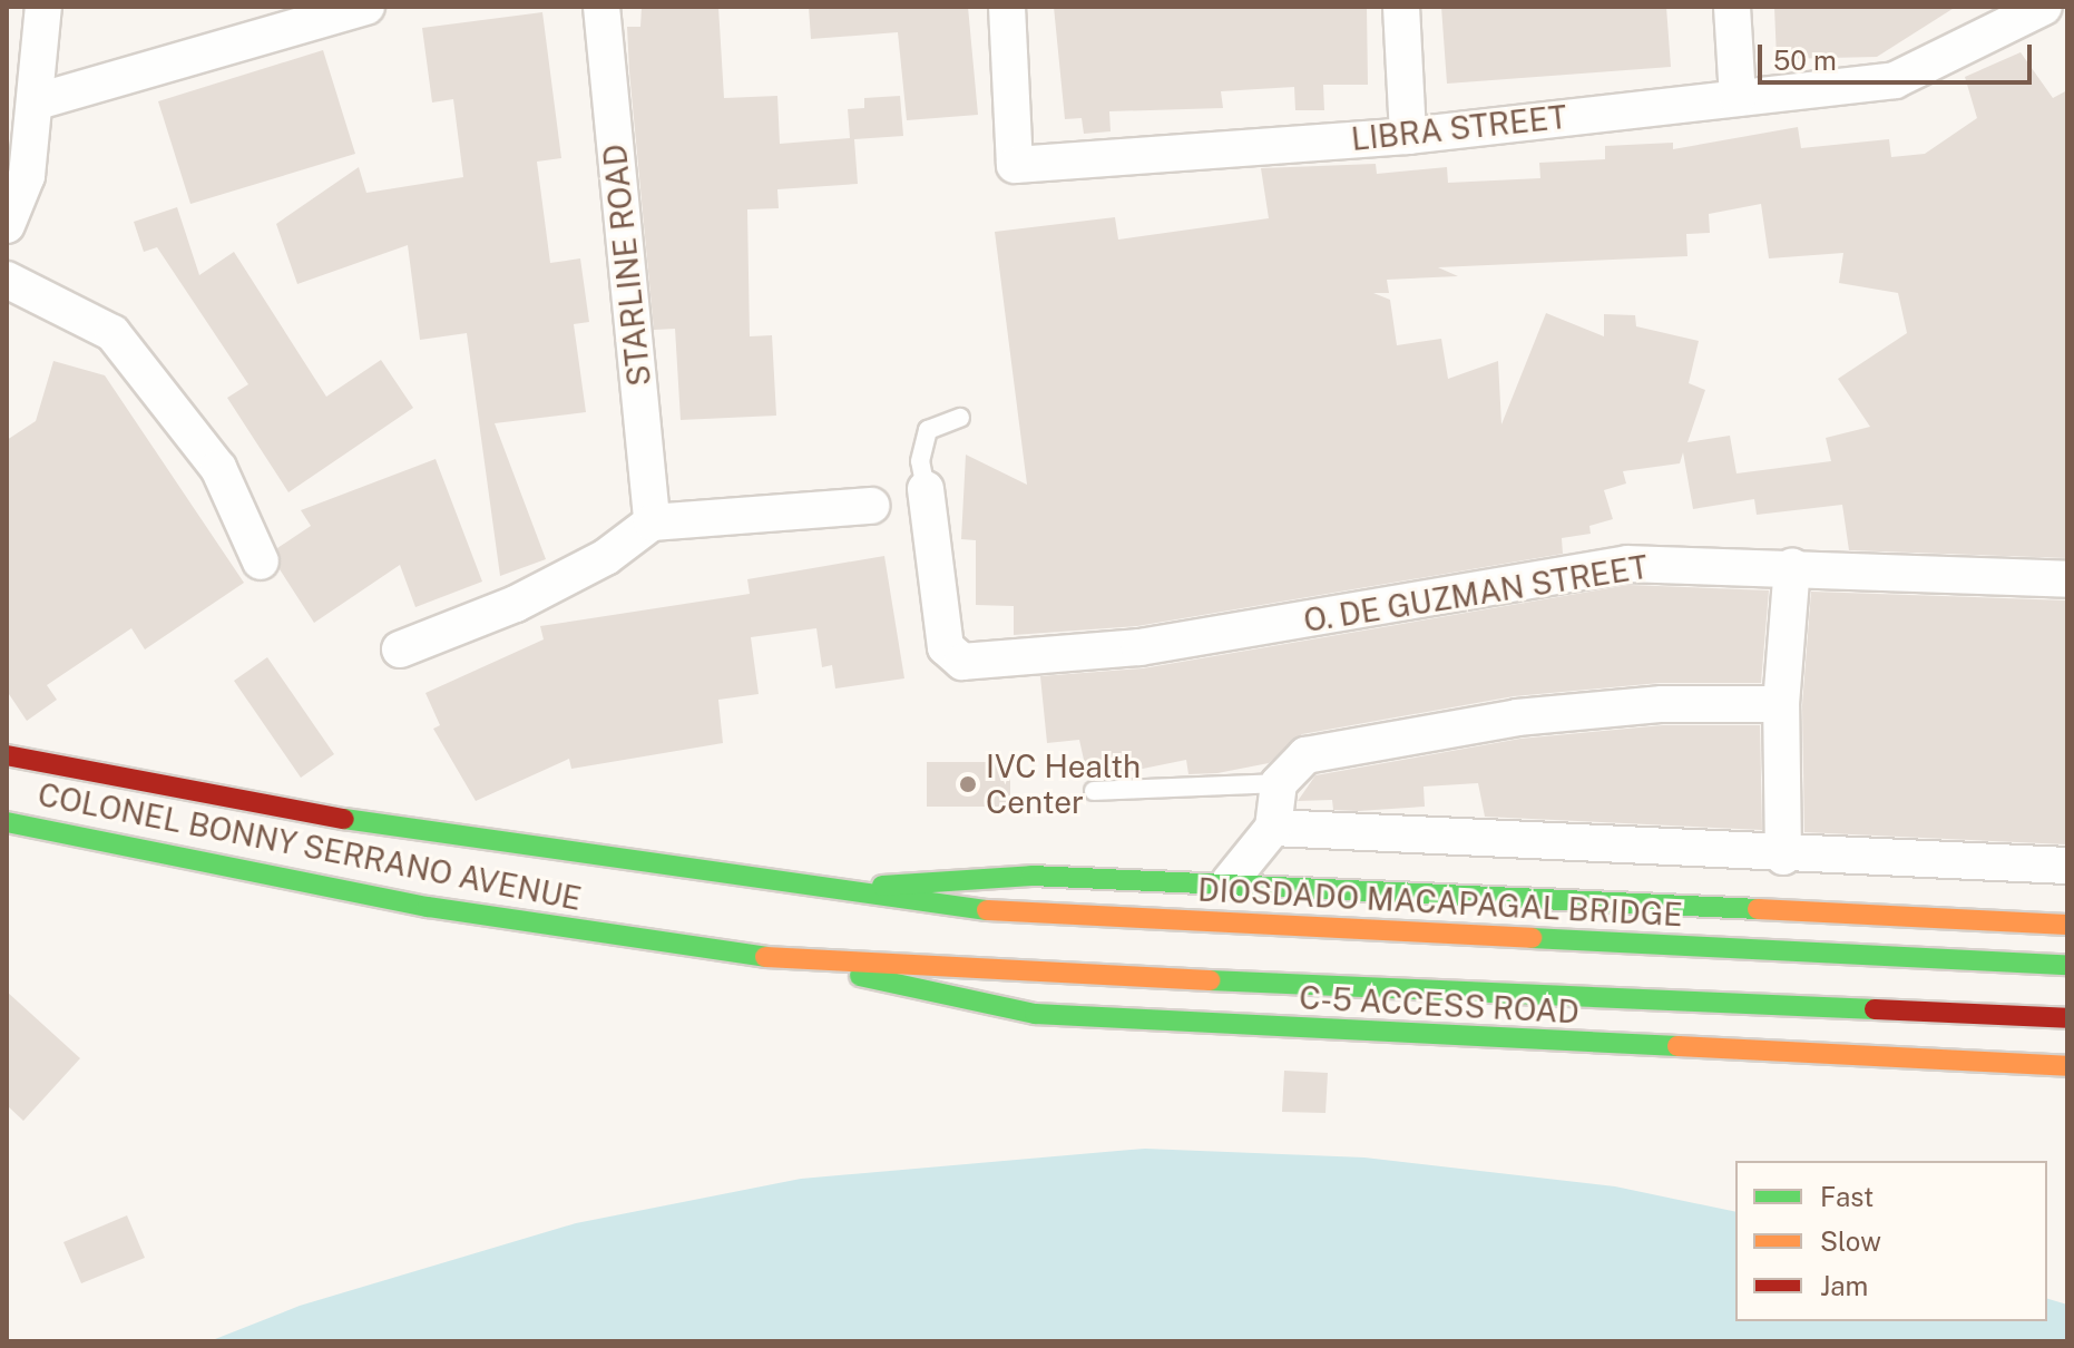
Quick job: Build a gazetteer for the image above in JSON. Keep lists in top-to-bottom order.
{
  "streets": {
    "main road": ["COLONEL BONNY SERRANO AVENUE", "DIOSDADO MACAPAGAL BRIDGE", "C-5 ACCESS ROAD"],
    "street": ["LIBRA STREET", "STARLINE ROAD", "O. DE GUZMAN STREET"]
  },
  "crossings": [
    ["COLONEL BONNY SERRANO AVENUE", "DIOSDADO MACAPAGAL BRIDGE"],
    ["COLONEL BONNY SERRANO AVENUE", "C-5 ACCESS ROAD"]
  ],
  "places": ["IVC Health Center"],
  "legend": ["Fast", "Slow", "Jam"],
  "scale_bar": "50 m"
}
